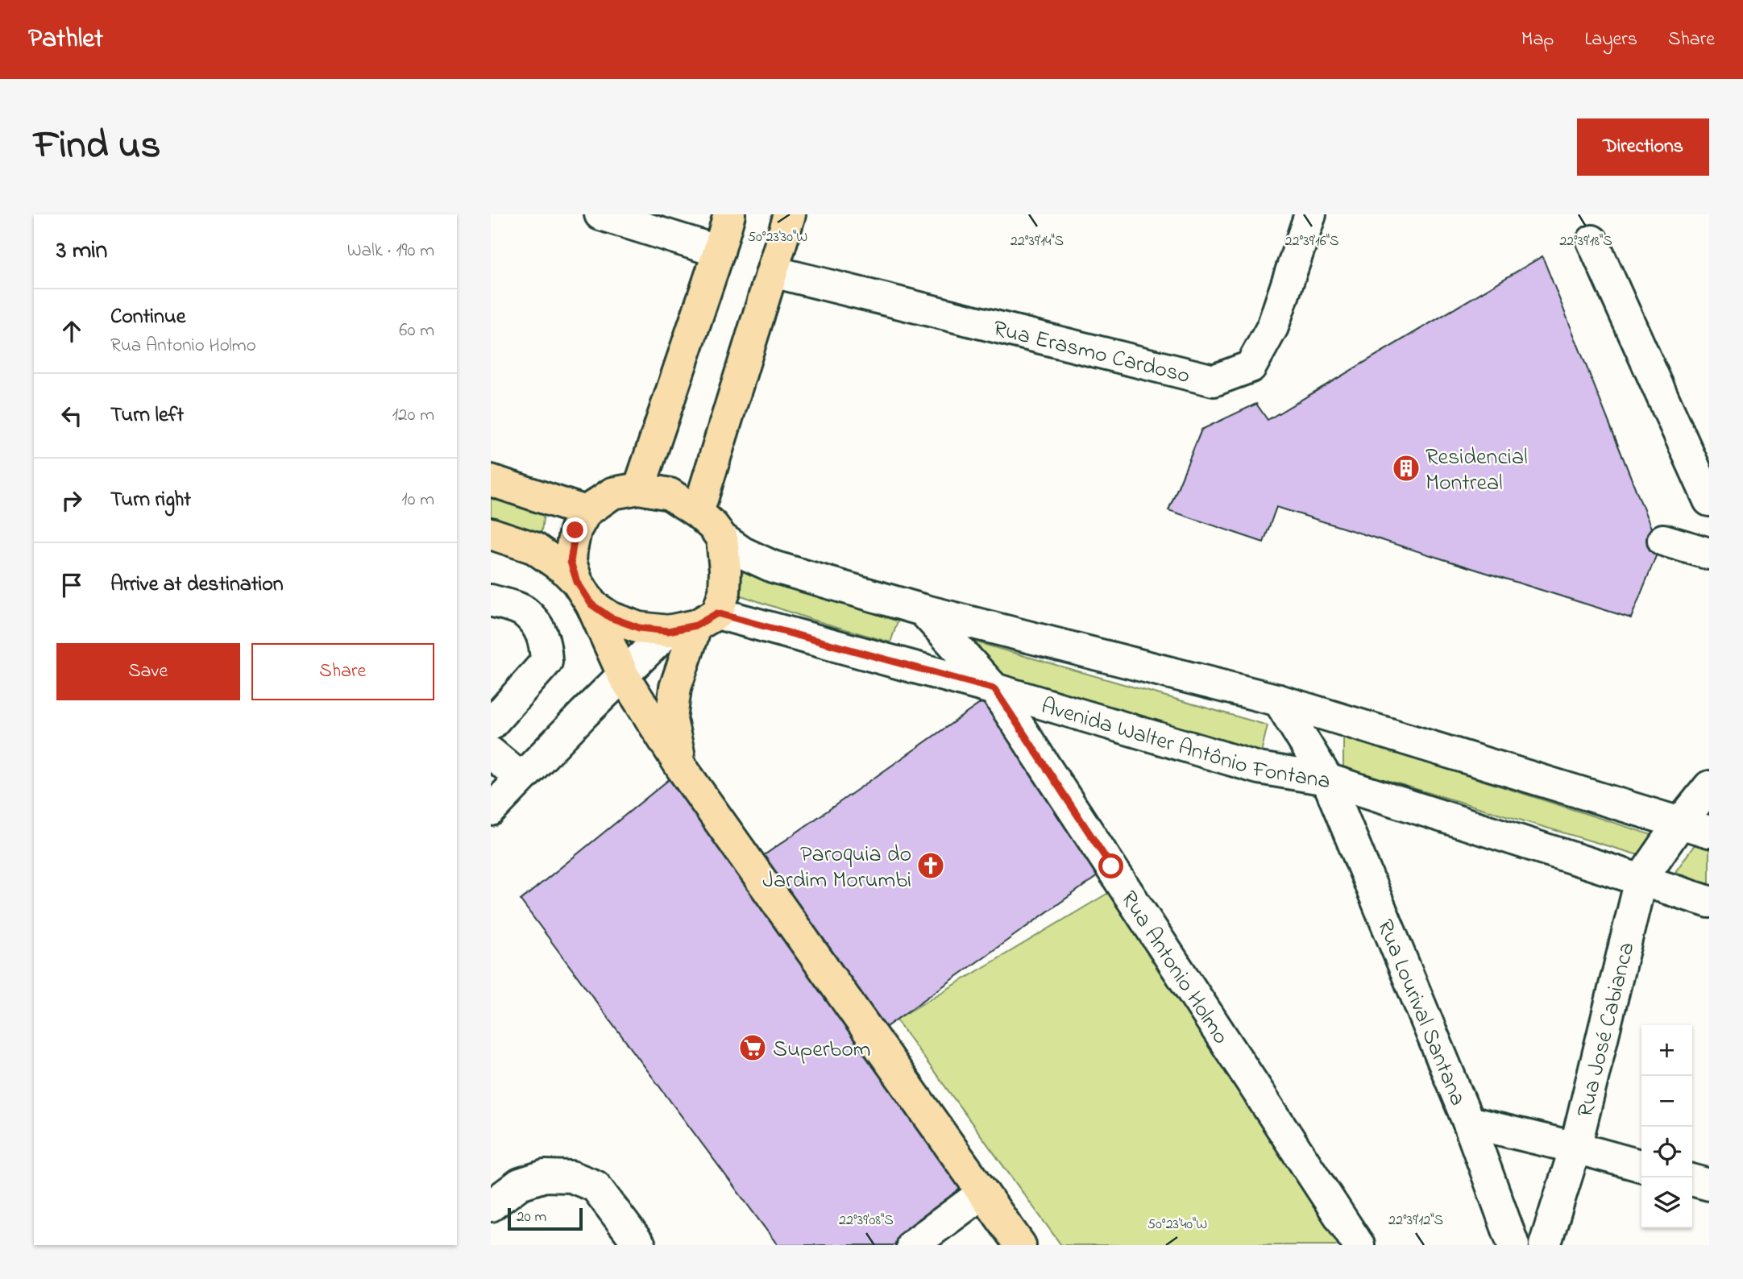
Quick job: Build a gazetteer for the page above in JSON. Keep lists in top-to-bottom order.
{
  "streets": {
    "main road": ["Avenida Walter Antônio Fontana"],
    "street": [
      "Rua Erasmo Cardoso",
      "Rua Antonio Holmo",
      "Rua Lourival Santana",
      "Rua José Cabianca"
    ]
  },
  "crossings": [
    ["Avenida Walter Antônio Fontana", "Rua Antonio Holmo"],
    ["Avenida Walter Antônio Fontana", "Rua Lourival Santana"],
    ["Avenida Walter Antônio Fontana", "Rua José Cabianca"]
  ],
  "places": {
    "building": ["Residencial Montreal"],
    "church": ["Paroquia do Jardim Morumbi"],
    "supermarket": ["Superbom"]
  },
  "scale_bar": "20 m",
  "page": {
    "header": "Pathlet",
    "nav": ["Map", "Layers", "Share"],
    "title": "Find us",
    "buttons": [
      "Directions",
      ["Save", "Share"]
    ],
    "heading": ["3 min", "Walk · 190 m"],
    "list": [
      ["Continue", "Rua Antonio Holmo", "60 m"],
      ["Turn left", "120 m"],
      ["Turn right", "10 m"],
      "Arrive at destination"
    ],
    "map_buttons": ["+", "−"],
    "scale": "20 m"
  },
  "coordinates": [
    "50°23'30\"W",
    "22°39'14\"S",
    "22°39'16\"S",
    "22°39'18\"S",
    "22°39'08\"S",
    "22°39'12\"S",
    "50°23'40\"W"
  ]
}
